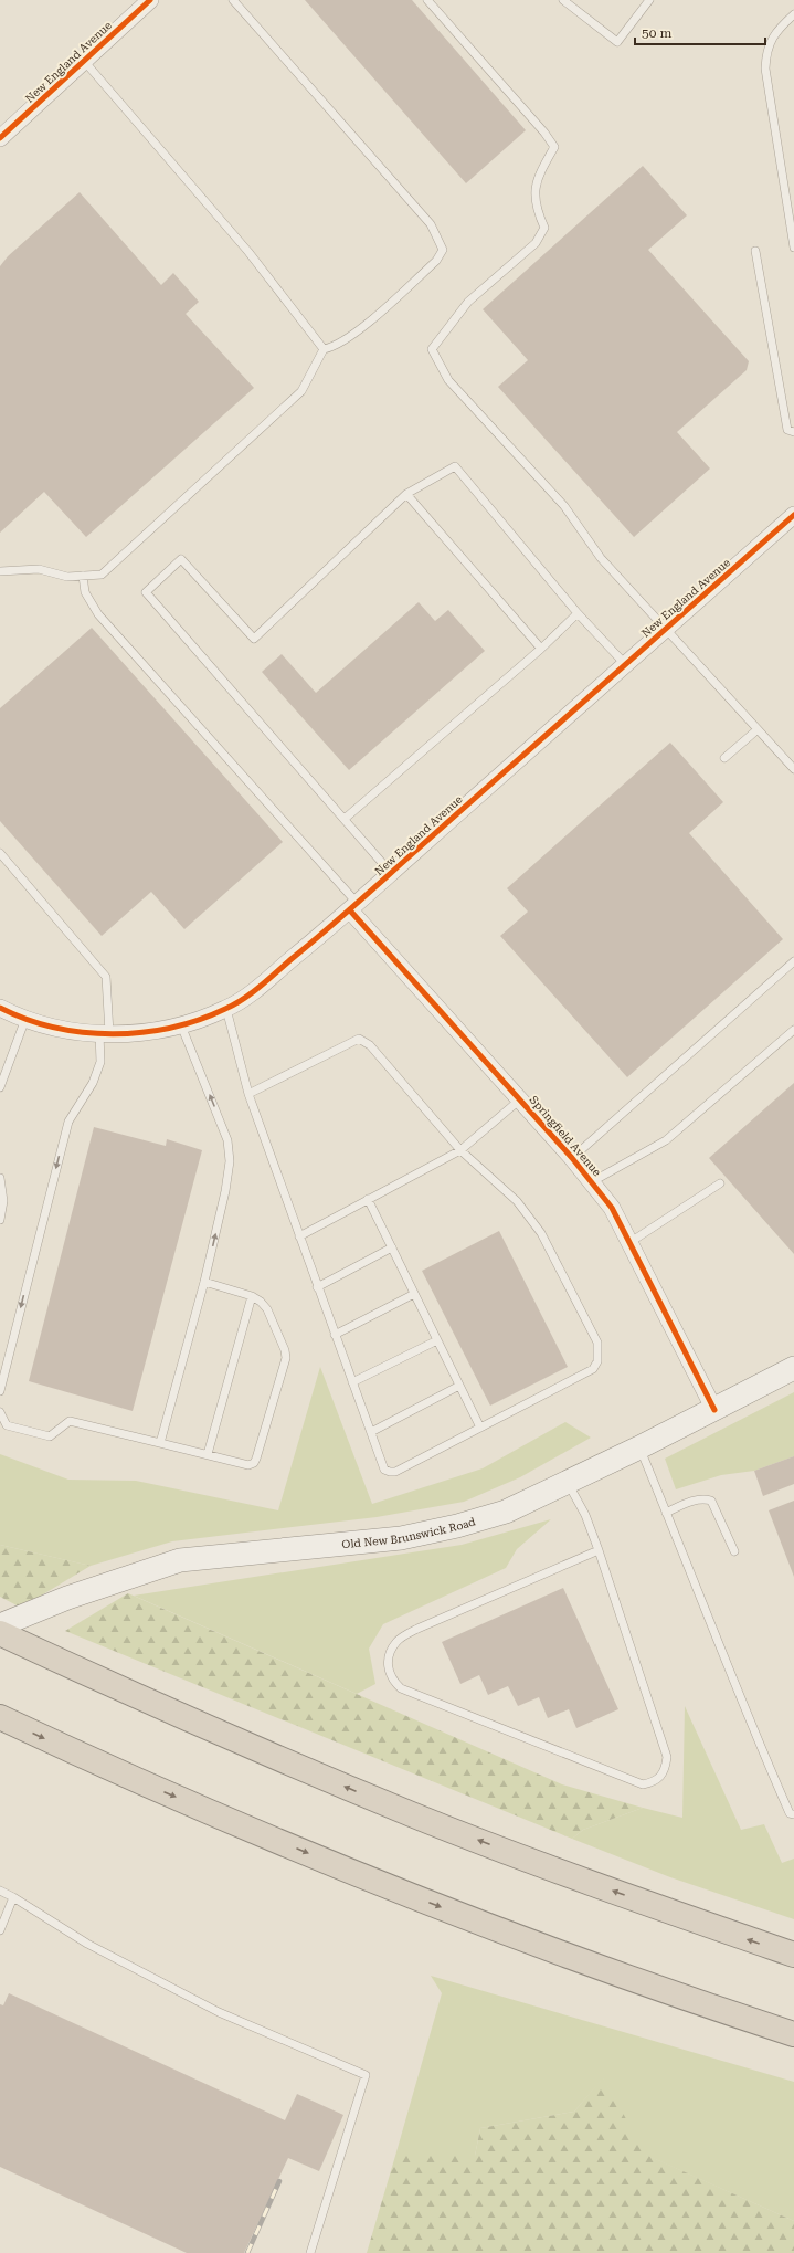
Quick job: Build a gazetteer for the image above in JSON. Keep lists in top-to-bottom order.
{
  "streets": {
    "main road": ["Old New Brunswick Road"],
    "street": ["New England Avenue", "Springfield Avenue"]
  },
  "crossings": [
    ["New England Avenue", "Springfield Avenue"],
    ["Springfield Avenue", "Old New Brunswick Road"]
  ],
  "scale_bar": "50 m"
}
